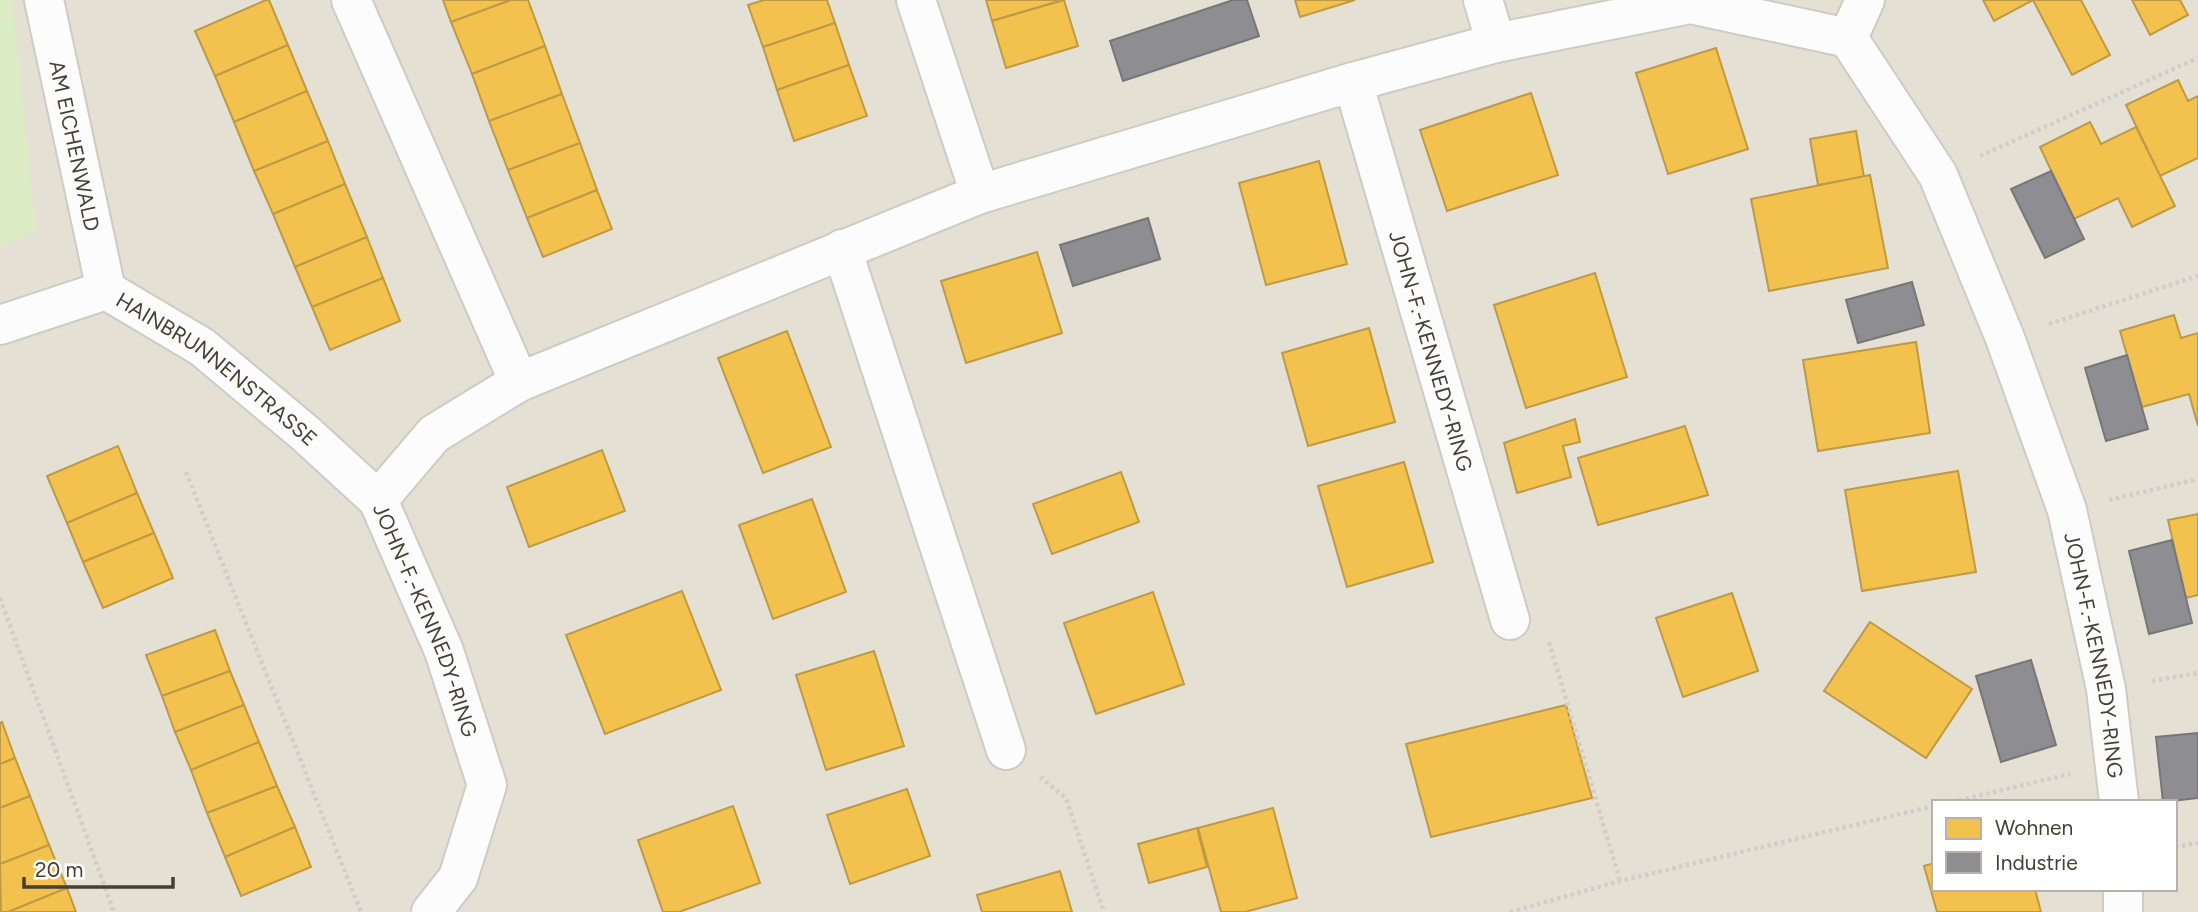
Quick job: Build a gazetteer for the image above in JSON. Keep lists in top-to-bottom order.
{
  "streets": {
    "street": ["AM EICHENWALD", "JOHN-F.-KENNEDY-RING", "HAINBRUNNENSTRASSE"]
  },
  "crossings": [
    ["AM EICHENWALD", "HAINBRUNNENSTRASSE"],
    ["JOHN-F.-KENNEDY-RING", "HAINBRUNNENSTRASSE"]
  ],
  "legend": ["Wohnen", "Industrie"],
  "scale_bar": "20 m"
}
